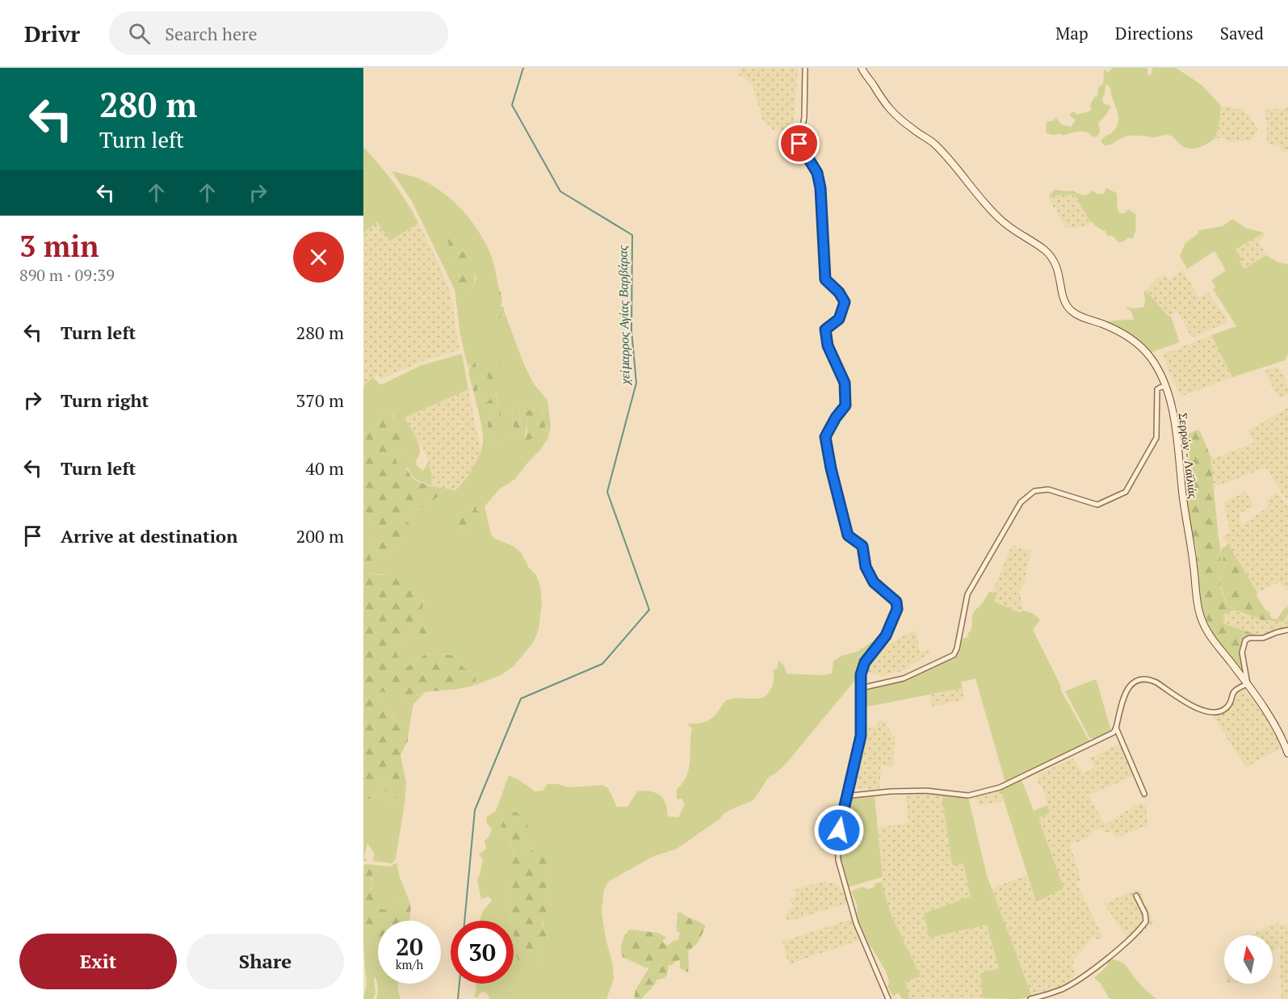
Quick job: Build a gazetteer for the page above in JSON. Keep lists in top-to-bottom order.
{
  "streets": {
    "main road": ["Σερρών - Λαϊλιάς"]
  },
  "water": ["χείμαρρος Αγίας Βαρβάρας"],
  "north": "top",
  "page": {
    "header": "Drivr",
    "search": "Search here",
    "nav": ["Map", "Directions", "Saved"],
    "turn": ["280 m", "Turn left"],
    "heading": ["3 min", "890 m · 09:39"],
    "list": [
      {
        "name": "Turn left",
        "value": "280 m"
      },
      {
        "name": "Turn right",
        "value": "370 m"
      },
      {
        "name": "Turn left",
        "value": "40 m"
      },
      {
        "name": "Arrive at destination",
        "value": "200 m"
      }
    ],
    "speed": "20 km/h",
    "limit": "30",
    "buttons": ["Exit", "Share"]
  }
}
